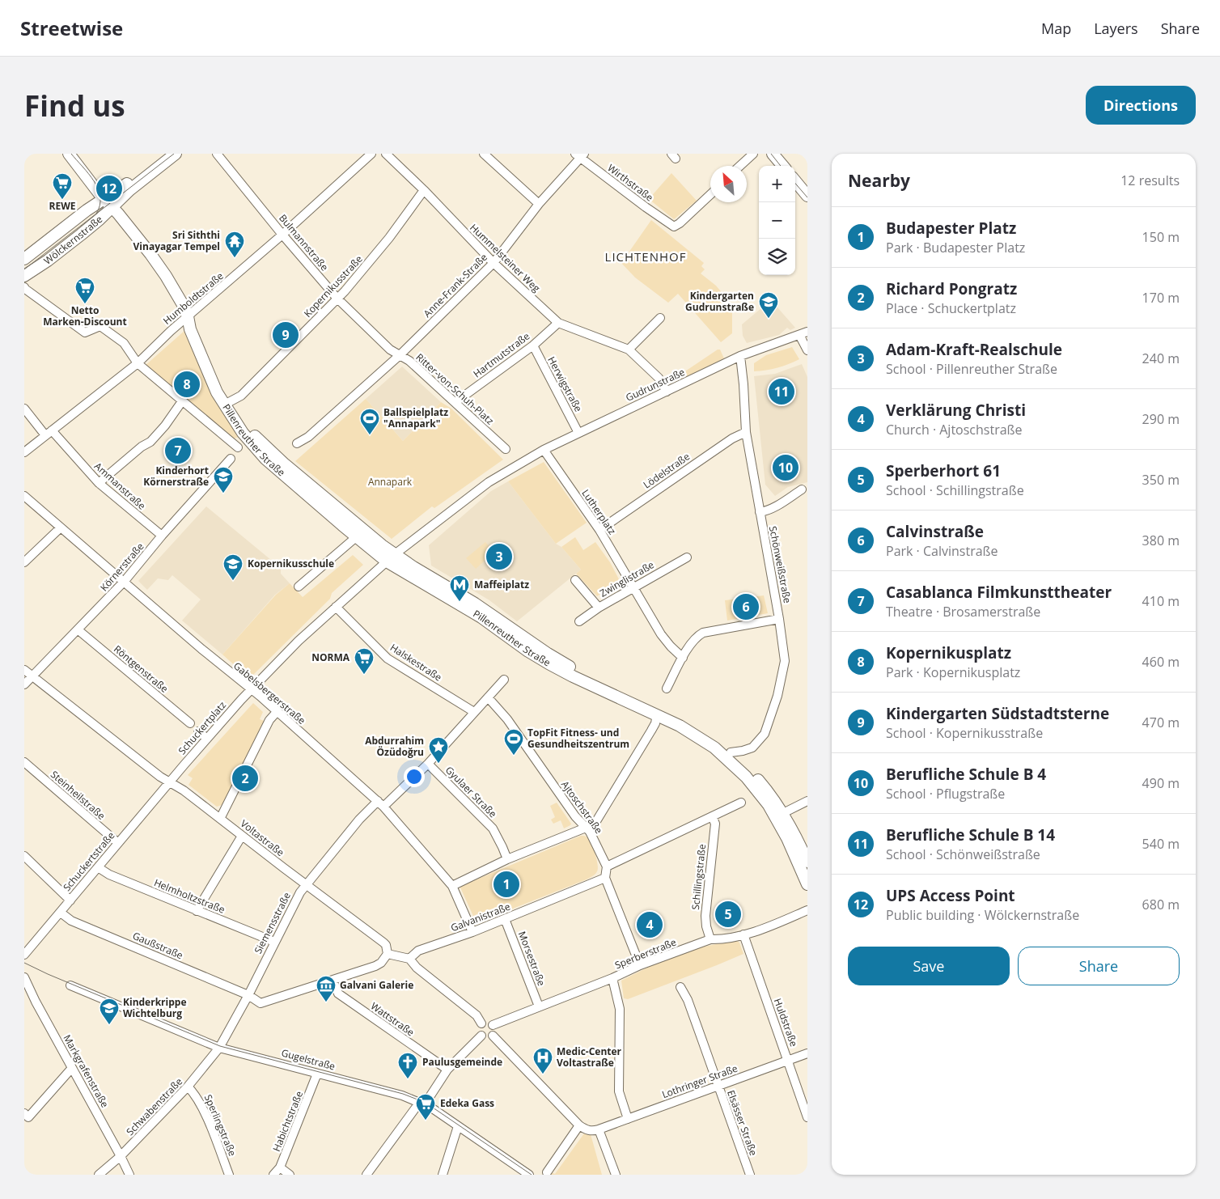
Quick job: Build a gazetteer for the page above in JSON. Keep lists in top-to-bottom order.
{
  "streets": {
    "main road": ["Wölckernstraße", "Pillenreuther Straße"],
    "street": [
      "Wirthstraße",
      "Bulmannstraße",
      "Hummelsteiner Weg",
      "Anne-Frank-Straße",
      "Kopernikusstraße",
      "Humboldtstraße",
      "Hartmutstraße",
      "Herwigstraße",
      "Gudrunstraße",
      "Ritter-von-Schuh-Platz",
      "Lödelstraße",
      "Ammanstraße",
      "Lutherplatz",
      "Schönweißstraße",
      "Körnerstraße",
      "Zwinglistraße",
      "Halskestraße",
      "Röntgenstraße",
      "Gabelsbergerstraße",
      "Schuckertplatz",
      "Gyulaer Straße",
      "Steinheilstraße",
      "Ajtoschstraße",
      "Voltastraße",
      "Schuckertstraße",
      "Schillingstraße",
      "Helmholtzstraße",
      "Galvanistraße",
      "Siemensstraße",
      "Gaußstraße",
      "Sperberstraße",
      "Morsestraße",
      "Wattstraße",
      "Huldstraße",
      "Gugelstraße",
      "Markgrafenstraße",
      "Lothringer Straße",
      "Schwabenstraße",
      "Habichtstraße",
      "Elsässer Straße",
      "Sperlingstraße"
    ]
  },
  "crossings": [
    ["Wirthstraße", "Anne-Frank-Straße"],
    ["Wölckernstraße", "Pillenreuther Straße"],
    ["Bulmannstraße", "Anne-Frank-Straße"],
    ["Bulmannstraße", "Kopernikusstraße"],
    ["Bulmannstraße", "Humboldtstraße"],
    ["Bulmannstraße", "Ritter-von-Schuh-Platz"],
    ["Hummelsteiner Weg", "Anne-Frank-Straße"],
    ["Hummelsteiner Weg", "Kopernikusstraße"],
    ["Hummelsteiner Weg", "Hartmutstraße"],
    ["Hummelsteiner Weg", "Gudrunstraße"],
    ["Anne-Frank-Straße", "Ritter-von-Schuh-Platz"],
    ["Kopernikusstraße", "Pillenreuther Straße"],
    ["Humboldtstraße", "Pillenreuther Straße"],
    ["Humboldtstraße", "Ammanstraße"],
    ["Hartmutstraße", "Herwigstraße"],
    ["Hartmutstraße", "Ritter-von-Schuh-Platz"],
    ["Herwigstraße", "Gudrunstraße"],
    ["Gudrunstraße", "Pillenreuther Straße"],
    ["Gudrunstraße", "Lutherplatz"],
    ["Gudrunstraße", "Schönweißstraße"],
    ["Pillenreuther Straße", "Schönweißstraße"],
    ["Lödelstraße", "Lutherplatz"],
    ["Lödelstraße", "Schönweißstraße"],
    ["Ammanstraße", "Körnerstraße"],
    ["Lutherplatz", "Zwinglistraße"],
    ["Körnerstraße", "Röntgenstraße"],
    ["Körnerstraße", "Gabelsbergerstraße"],
    ["Körnerstraße", "Voltastraße"],
    ["Halskestraße", "Siemensstraße"],
    ["Gabelsbergerstraße", "Schuckertplatz"],
    ["Gabelsbergerstraße", "Galvanistraße"],
    ["Gabelsbergerstraße", "Siemensstraße"],
    ["Schuckertplatz", "Voltastraße"],
    ["Schuckertplatz", "Schuckertstraße"],
    ["Gyulaer Straße", "Siemensstraße"],
    ["Steinheilstraße", "Schuckertstraße"],
    ["Ajtoschstraße", "Siemensstraße"],
    ["Voltastraße", "Schuckertstraße"],
    ["Voltastraße", "Siemensstraße"],
    ["Schuckertstraße", "Helmholtzstraße"],
    ["Schuckertstraße", "Gaußstraße"],
    ["Schillingstraße", "Sperberstraße"],
    ["Helmholtzstraße", "Siemensstraße"],
    ["Galvanistraße", "Morsestraße"],
    ["Siemensstraße", "Gaußstraße"],
    ["Siemensstraße", "Gugelstraße"],
    ["Siemensstraße", "Schwabenstraße"],
    ["Sperberstraße", "Morsestraße"],
    ["Sperberstraße", "Huldstraße"],
    ["Huldstraße", "Lothringer Straße"],
    ["Gugelstraße", "Schwabenstraße"],
    ["Gugelstraße", "Habichtstraße"],
    ["Markgrafenstraße", "Schwabenstraße"],
    ["Lothringer Straße", "Elsässer Straße"],
    ["Schwabenstraße", "Sperlingstraße"]
  ],
  "districts": ["LICHTENHOF"],
  "parks": ["Annapark"],
  "places": {
    "supermarket": [
      "REWE",
      "Netto Marken-Discount",
      "NORMA",
      "Edeka Gass"
    ],
    "temple": ["Sri Siththi Vinayagar Tempel"],
    "school or university": [
      "Kindergarten Gudrunstraße",
      "Kinderhort Körnerstraße",
      "Kopernikusschule",
      "Kinderkrippe Wichtelburg"
    ],
    "sports": ["Ballspielplatz \"Annapark\"", "TopFit Fitness- und Gesundheitszentrum"],
    "metro station": ["Maffeiplatz"],
    "place": ["Abdurrahim Özüdoğru"],
    "museum": ["Galvani Galerie"],
    "hospital": ["Medic-Center Voltastraße"],
    "church": ["Paulusgemeinde"]
  },
  "north": "top left",
  "page": {
    "header": "Streetwise",
    "nav": ["Map", "Layers", "Share"],
    "buttons": [
      "Directions",
      ["Save", "Share"]
    ],
    "title": "Find us",
    "heading": ["Nearby", "12 results"],
    "map_buttons": ["+", "−"],
    "pins": [
      "12",
      "9",
      "8",
      "11",
      "7",
      "10",
      "3",
      "6",
      "2",
      "1",
      "5",
      "4"
    ],
    "list": [
      {
        "mark": "1",
        "name": "Budapester Platz",
        "note": "Park · Budapester Platz",
        "value": "150 m"
      },
      {
        "mark": "2",
        "name": "Richard Pongratz",
        "note": "Place · Schuckertplatz",
        "value": "170 m"
      },
      {
        "mark": "3",
        "name": "Adam-Kraft-Realschule",
        "note": "School · Pillenreuther Straße",
        "value": "240 m"
      },
      {
        "mark": "4",
        "name": "Verklärung Christi",
        "note": "Church · Ajtoschstraße",
        "value": "290 m"
      },
      {
        "mark": "5",
        "name": "Sperberhort 61",
        "note": "School · Schillingstraße",
        "value": "350 m"
      },
      {
        "mark": "6",
        "name": "Calvinstraße",
        "note": "Park · Calvinstraße",
        "value": "380 m"
      },
      {
        "mark": "7",
        "name": "Casablanca Filmkunsttheater",
        "note": "Theatre · Brosamerstraße",
        "value": "410 m"
      },
      {
        "mark": "8",
        "name": "Kopernikusplatz",
        "note": "Park · Kopernikusplatz",
        "value": "460 m"
      },
      {
        "mark": "9",
        "name": "Kindergarten Südstadtsterne",
        "note": "School · Kopernikusstraße",
        "value": "470 m"
      },
      {
        "mark": "10",
        "name": "Berufliche Schule B 4",
        "note": "School · Pflugstraße",
        "value": "490 m"
      },
      {
        "mark": "11",
        "name": "Berufliche Schule B 14",
        "note": "School · Schönweißstraße",
        "value": "540 m"
      },
      {
        "mark": "12",
        "name": "UPS Access Point",
        "note": "Public building · Wölckernstraße",
        "value": "680 m"
      }
    ]
  }
}
